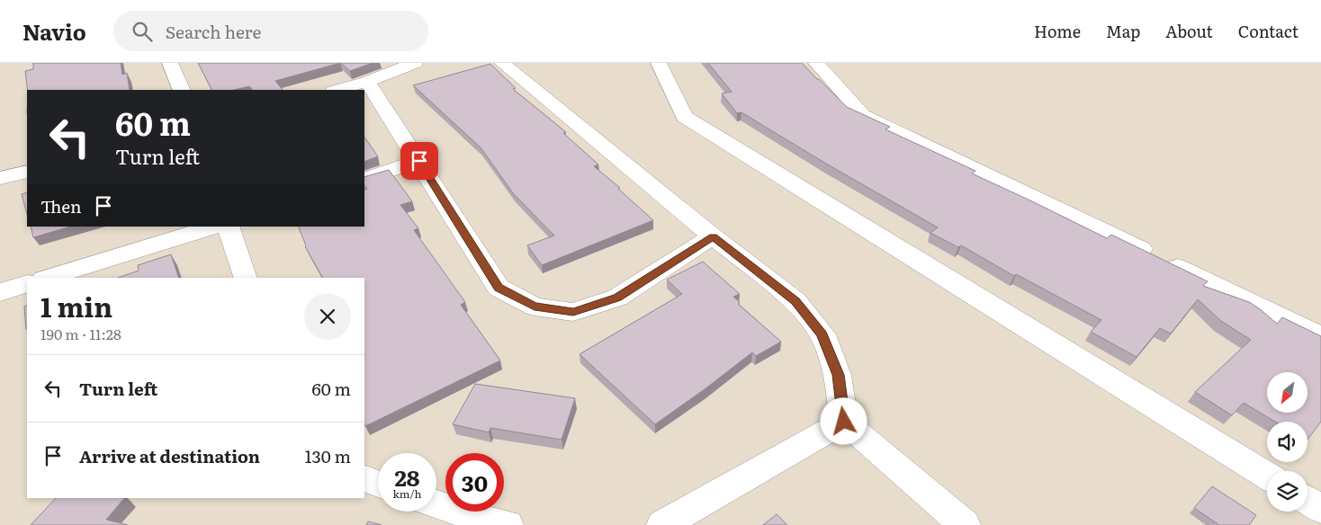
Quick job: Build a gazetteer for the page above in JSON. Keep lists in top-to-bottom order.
{
  "north": "bottom left",
  "page": {
    "header": "Navio",
    "search": "Search here",
    "nav": [
      "Home",
      "Map",
      "About",
      "Contact"
    ],
    "turn": ["60 m", "Turn left"],
    "then": "Then",
    "heading": ["1 min", "190 m · 11:28"],
    "list": [
      {
        "name": "Turn left",
        "value": "60 m"
      },
      {
        "name": "Arrive at destination",
        "value": "130 m"
      }
    ],
    "speed": "28 km/h",
    "limit": "30"
  }
}
